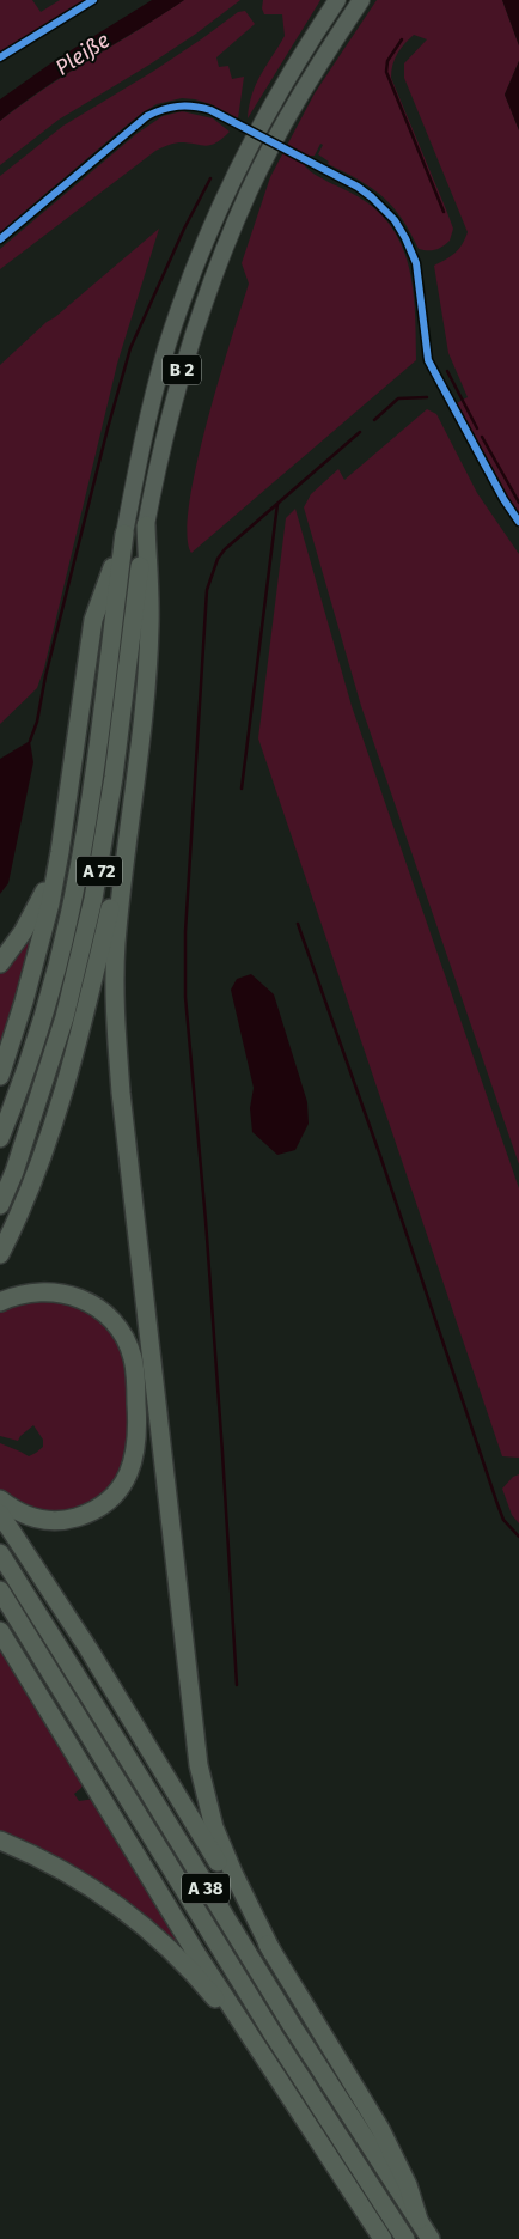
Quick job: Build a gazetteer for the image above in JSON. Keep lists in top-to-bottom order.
{
  "streets": {
    "highway": ["B 2", "A 72", "A 38"]
  },
  "crossings": [
    ["B 2", "A 72"]
  ],
  "water": ["Pleiße"]
}
